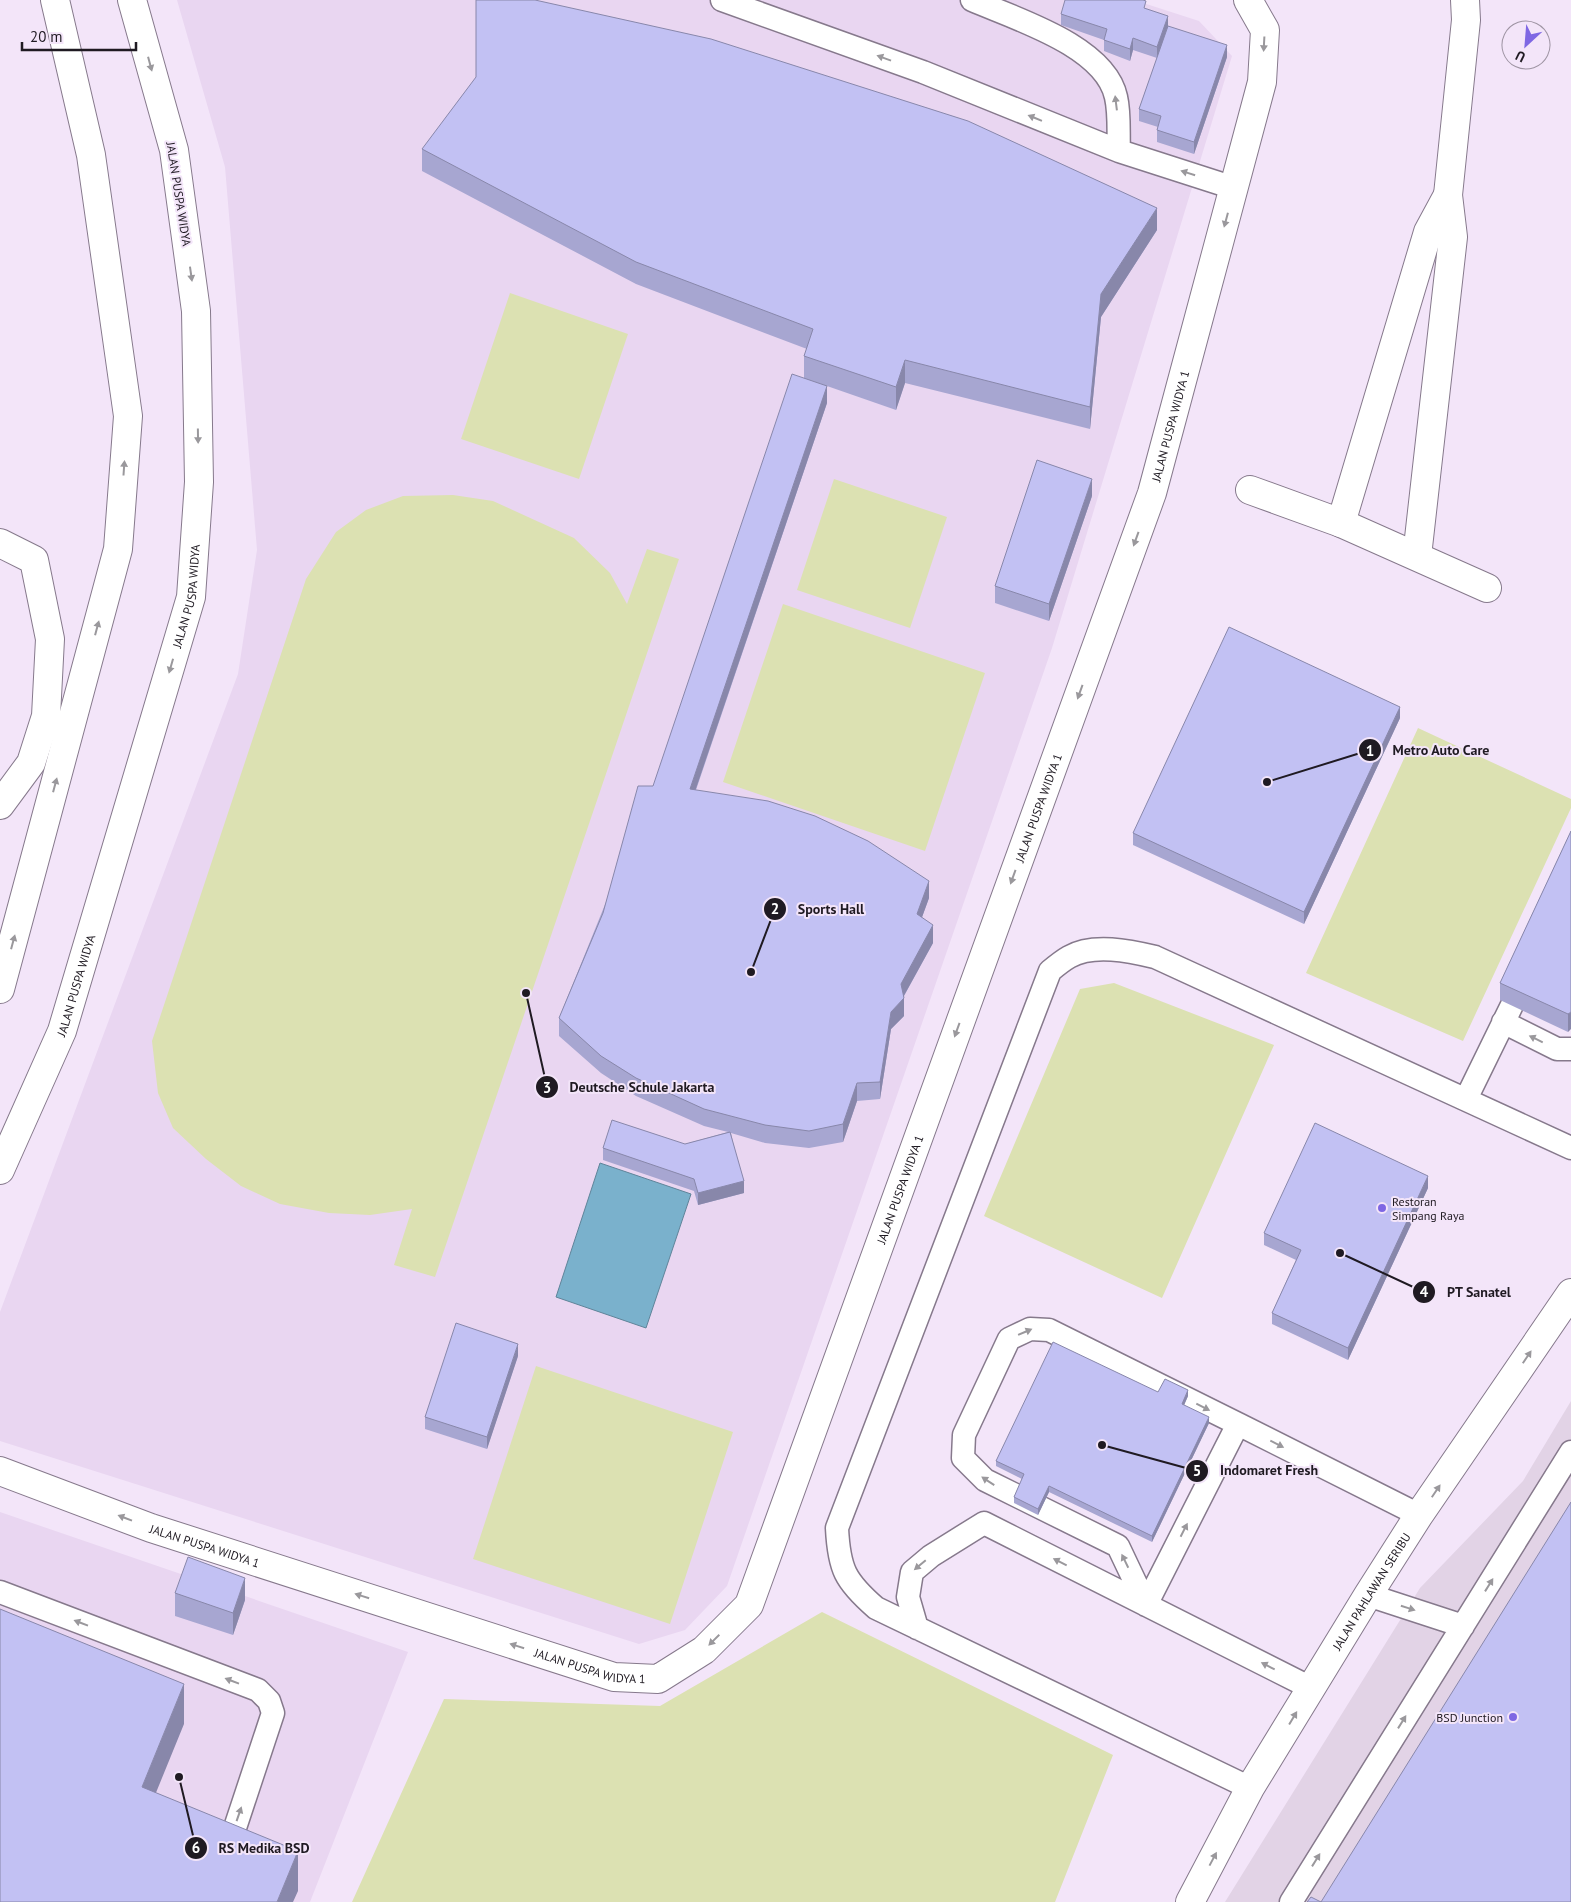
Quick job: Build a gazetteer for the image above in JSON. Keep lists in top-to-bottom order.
{
  "streets": {
    "street": ["JALAN PUSPA WIDYA", "JALAN PUSPA WIDYA 1", "JALAN PAHLAWAN SERIBU"]
  },
  "one_way": ["JALAN PAHLAWAN SERIBU"],
  "places": [
    "Metro Auto Care",
    "Sports Hall",
    "Deutsche Schule Jakarta",
    "Restoran Simpang Raya",
    "PT Sanatel",
    "Indomaret Fresh",
    "BSD Junction",
    "RS Medika BSD"
  ],
  "scale_bar": "20 m",
  "north": "bottom left"
}
